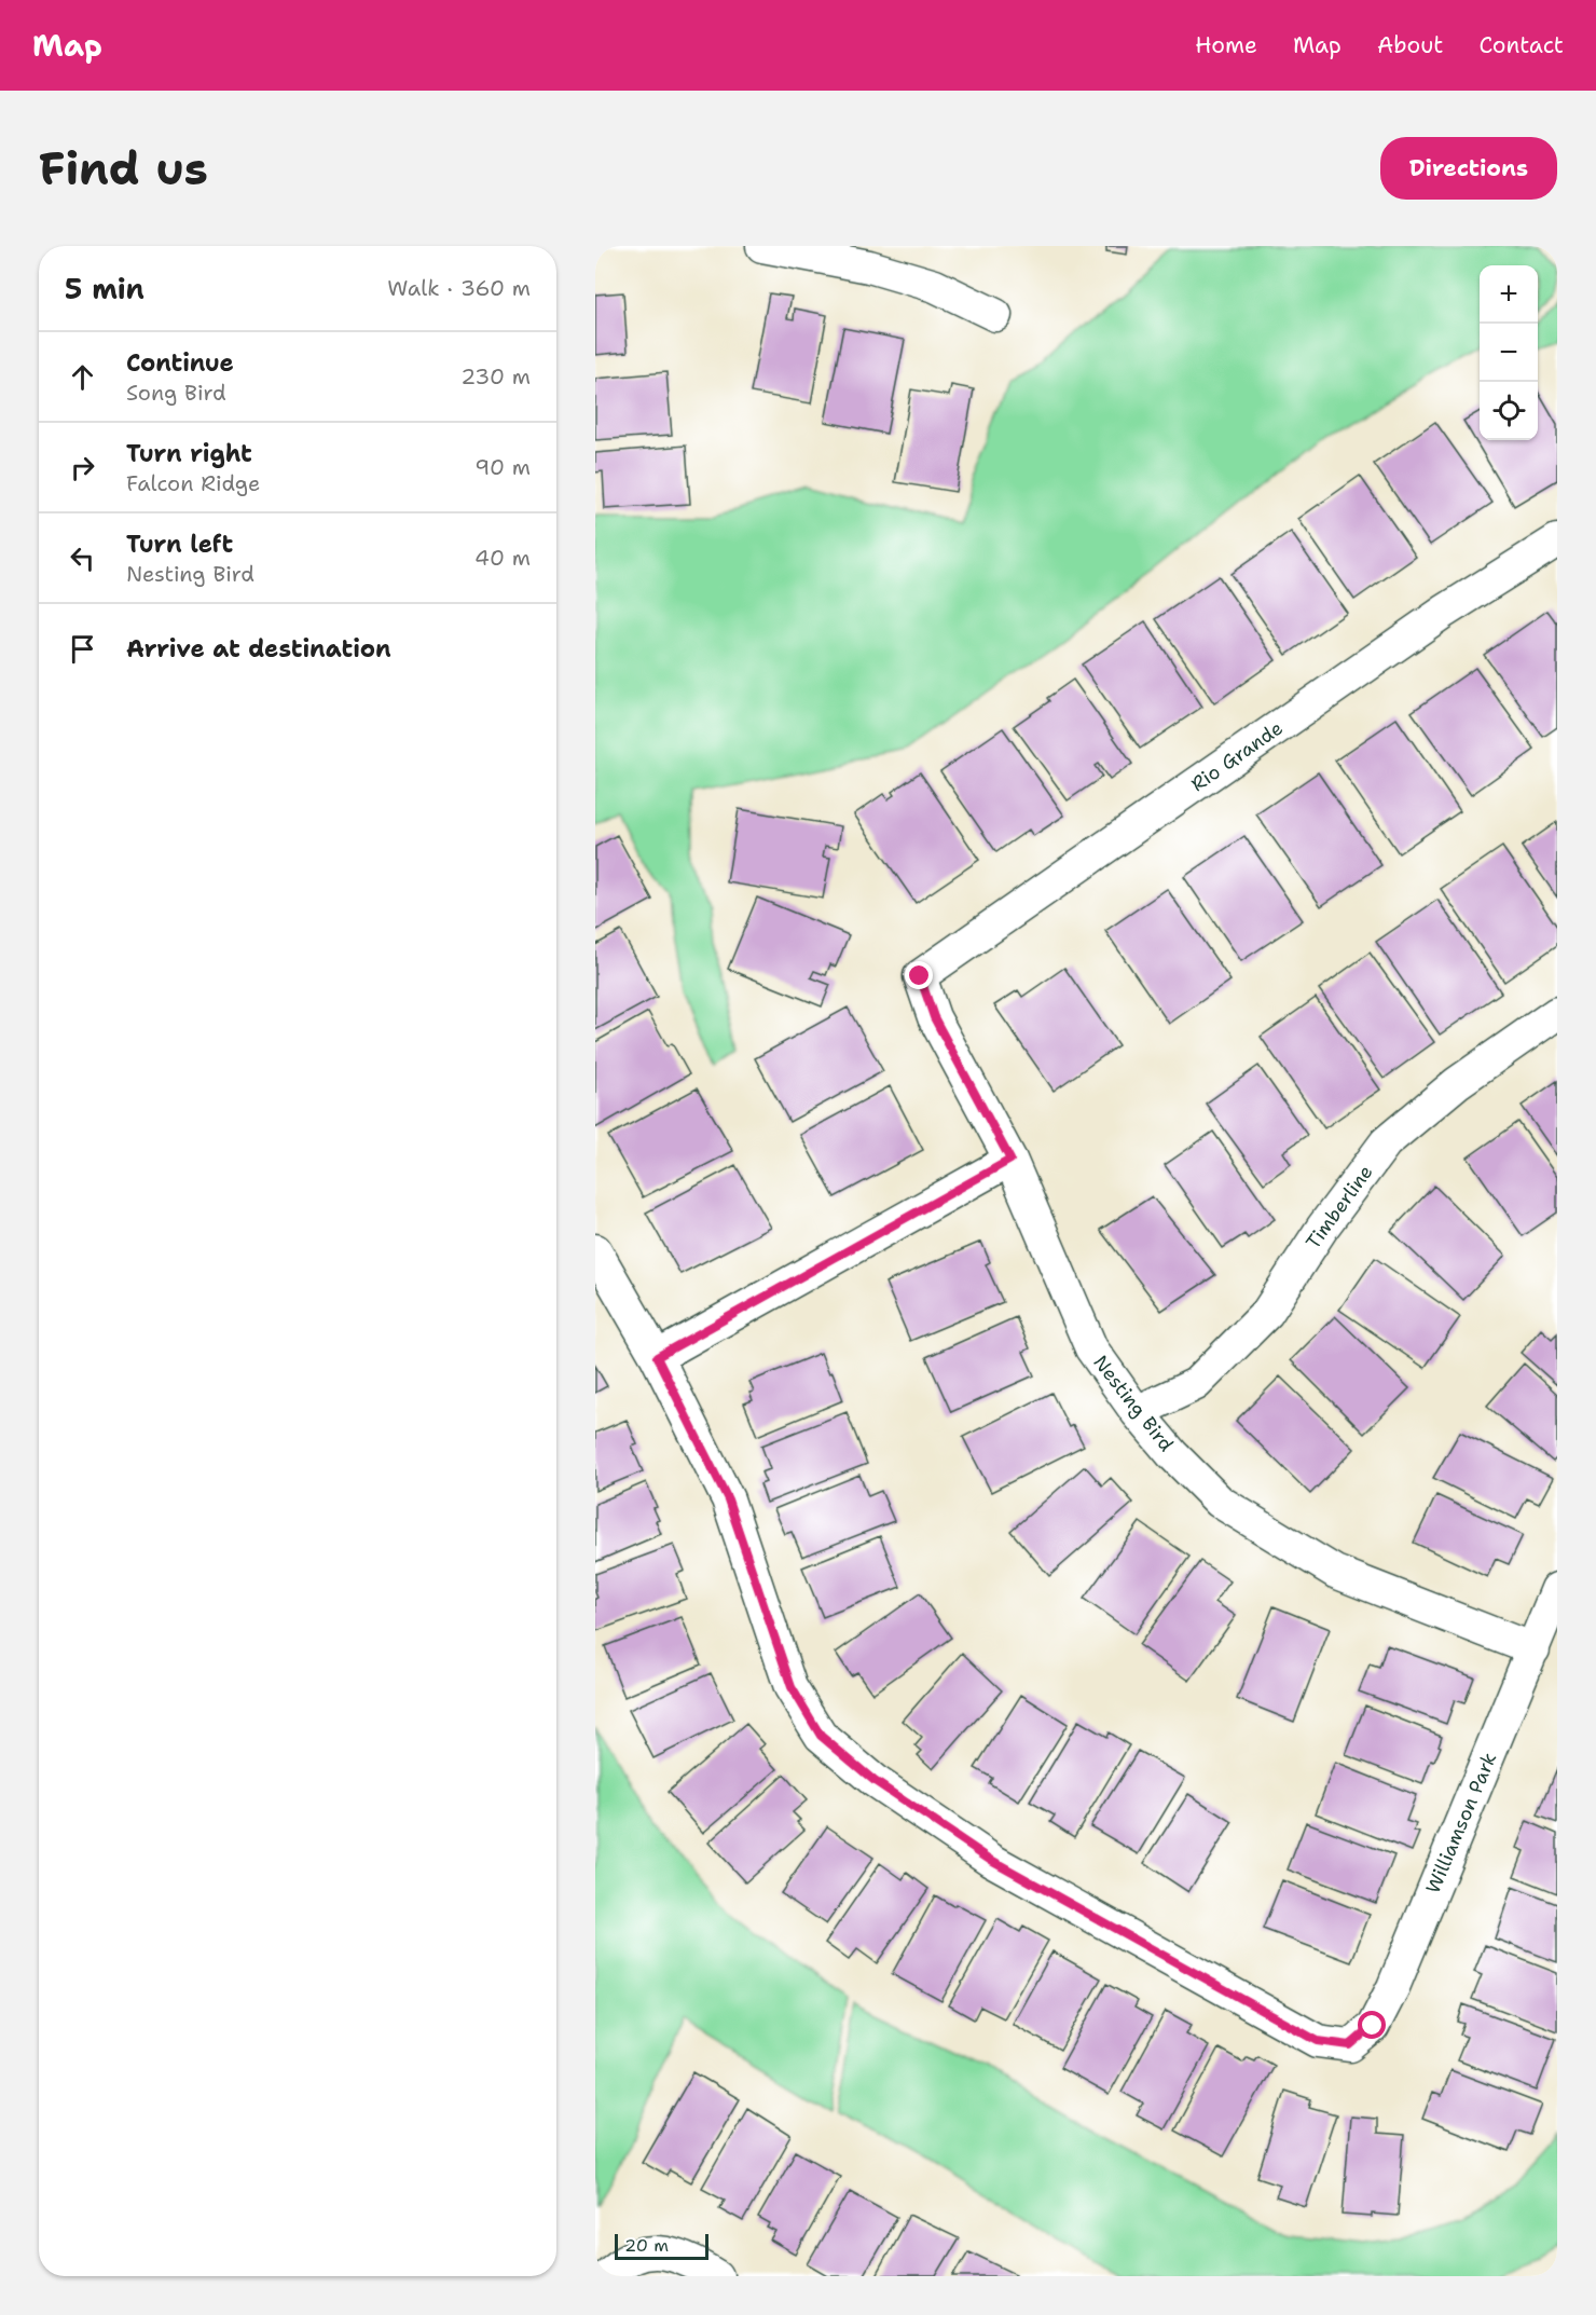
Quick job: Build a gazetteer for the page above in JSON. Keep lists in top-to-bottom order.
{
  "streets": {
    "street": [
      "Rio Grande",
      "Timberline",
      "Nesting Bird",
      "Williamson Park"
    ]
  },
  "crossings": [
    ["Rio Grande", "Nesting Bird"],
    ["Timberline", "Nesting Bird"],
    ["Nesting Bird", "Williamson Park"]
  ],
  "scale_bar": "20 m",
  "page": {
    "header": "Map",
    "nav": [
      "Home",
      "Map",
      "About",
      "Contact"
    ],
    "buttons": "Directions",
    "title": "Find us",
    "heading": ["5 min", "Walk · 360 m"],
    "map_buttons": ["+", "−"],
    "list": [
      ["Continue", "Song Bird", "230 m"],
      ["Turn right", "Falcon Ridge", "90 m"],
      ["Turn left", "Nesting Bird", "40 m"],
      "Arrive at destination"
    ],
    "scale": "20 m"
  }
}
